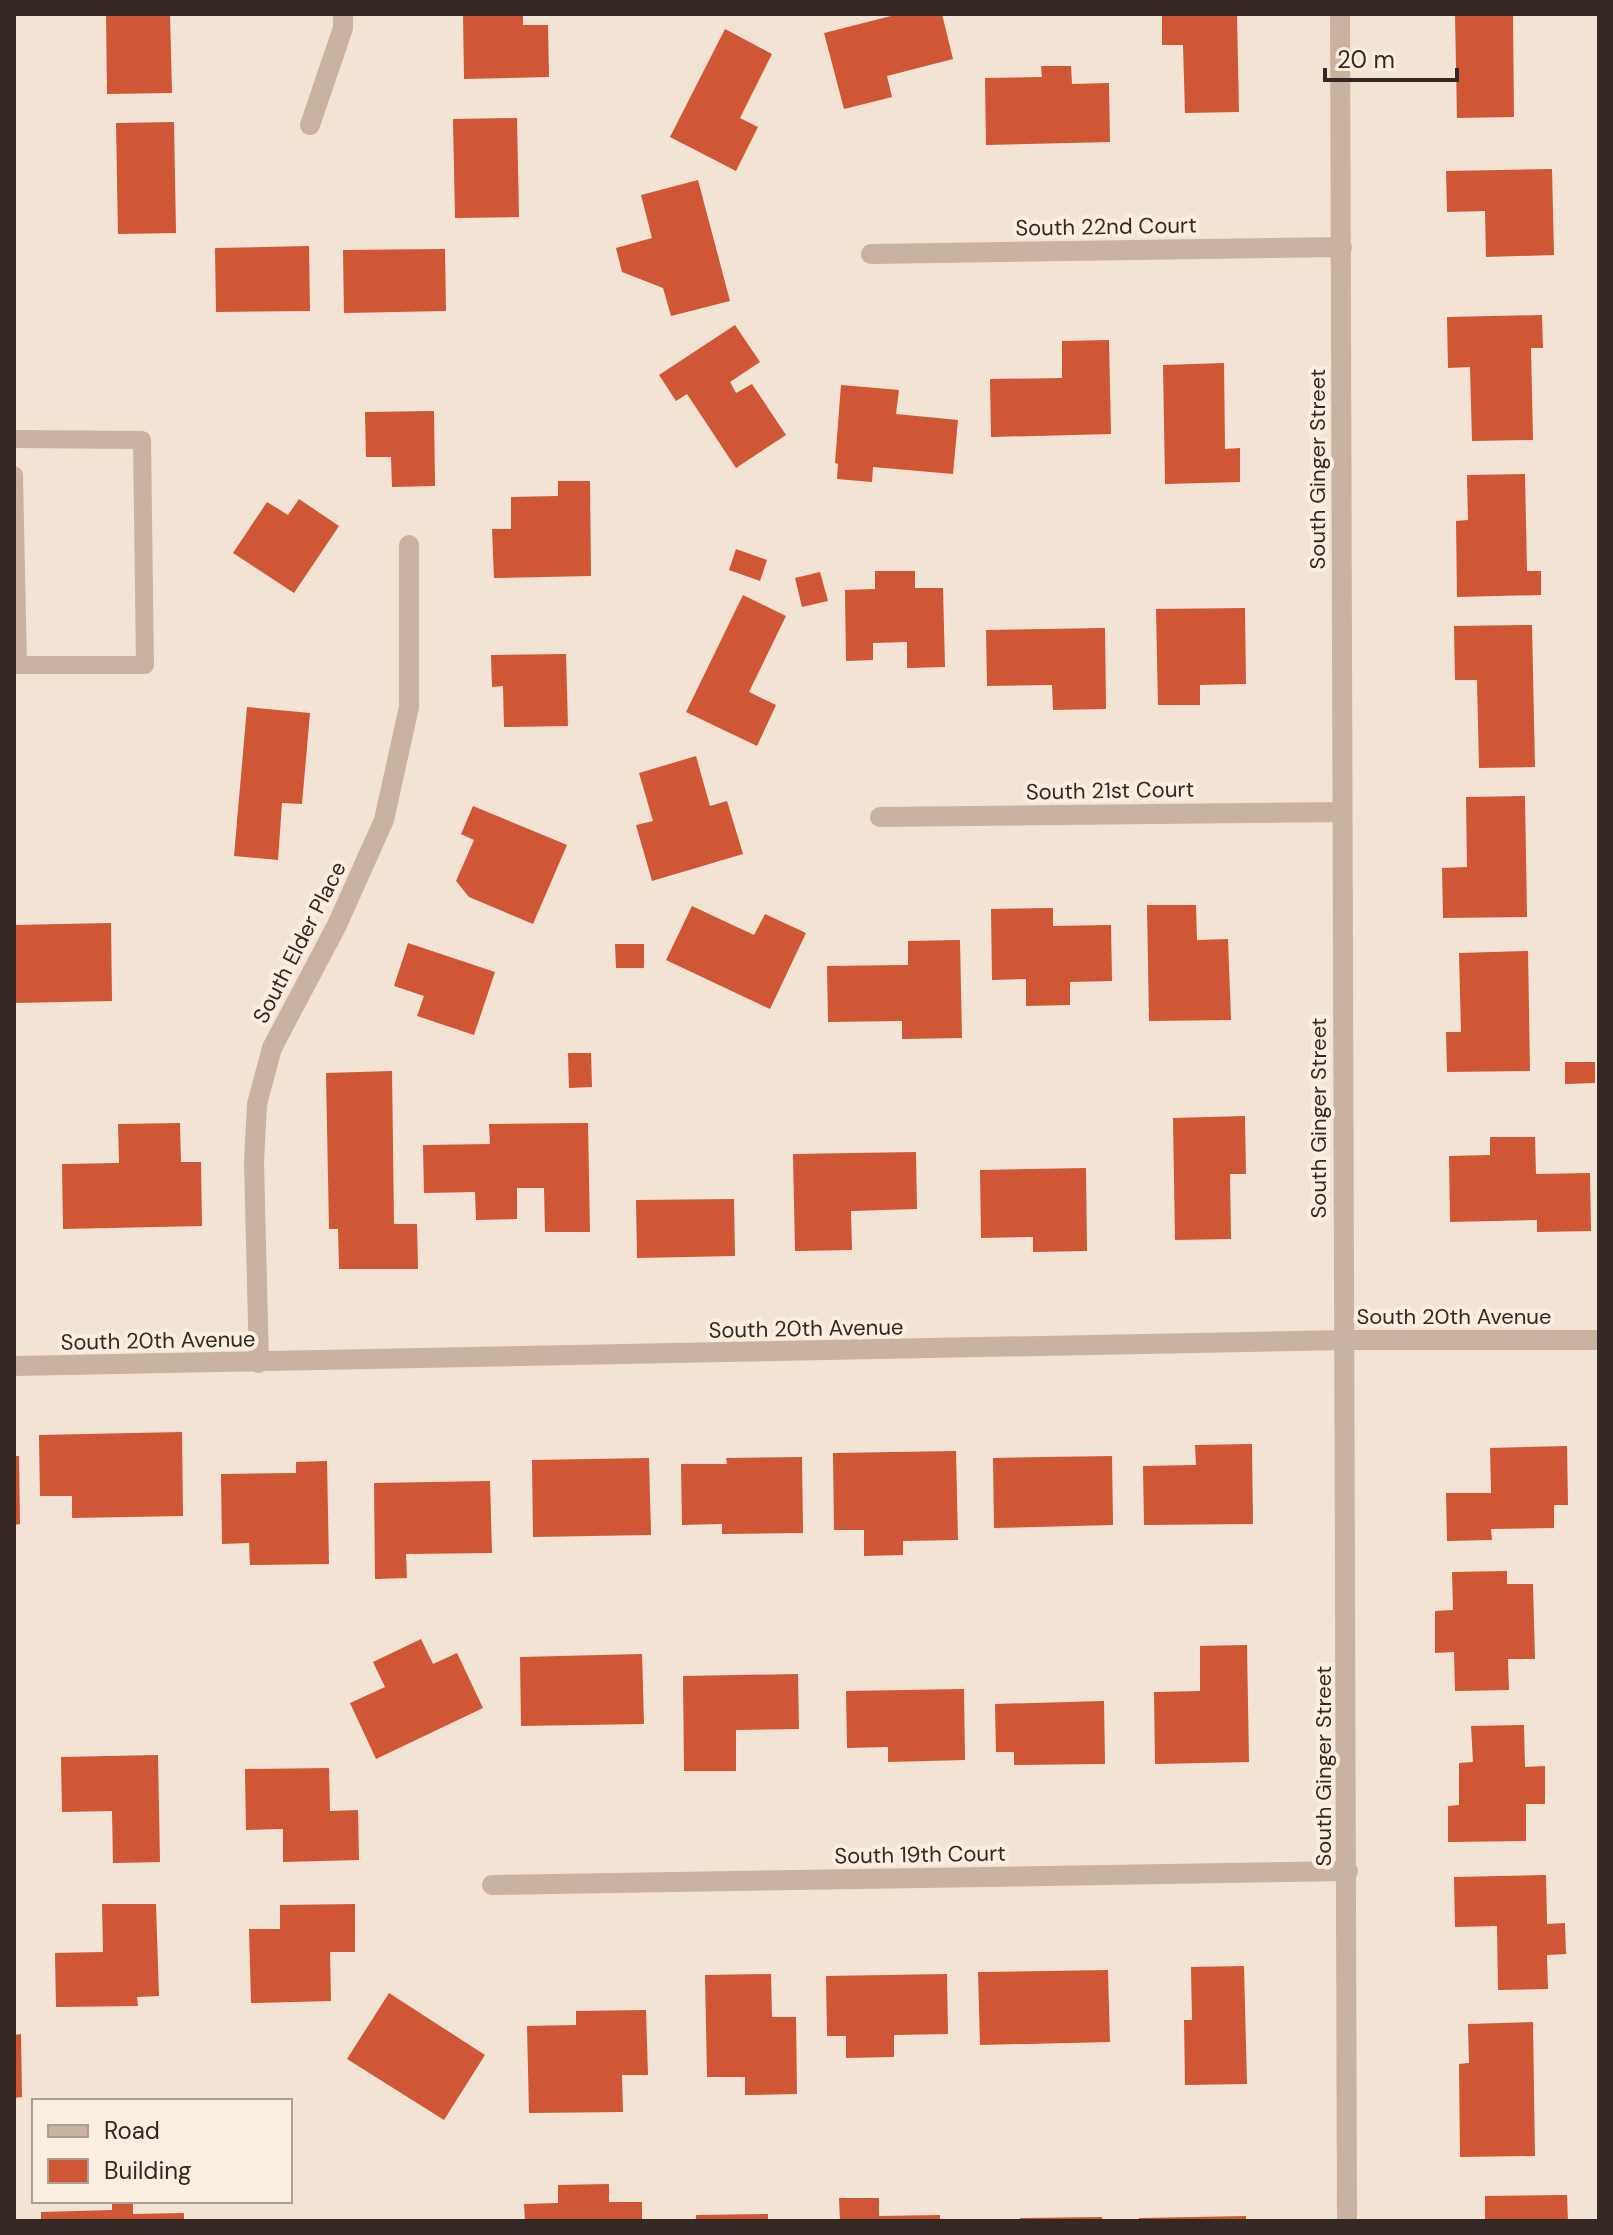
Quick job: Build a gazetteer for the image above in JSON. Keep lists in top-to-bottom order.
{
  "streets": {
    "street": [
      "South 22nd Court",
      "South Ginger Street",
      "South 21st Court",
      "South Elder Place",
      "South 20th Avenue",
      "South 19th Court"
    ]
  },
  "crossings": [
    ["South 22nd Court", "South Ginger Street"],
    ["South Ginger Street", "South 21st Court"],
    ["South Ginger Street", "South 20th Avenue"],
    ["South Ginger Street", "South 19th Court"],
    ["South Elder Place", "South 20th Avenue"]
  ],
  "legend": ["Road", "Building"],
  "scale_bar": "20 m"
}
